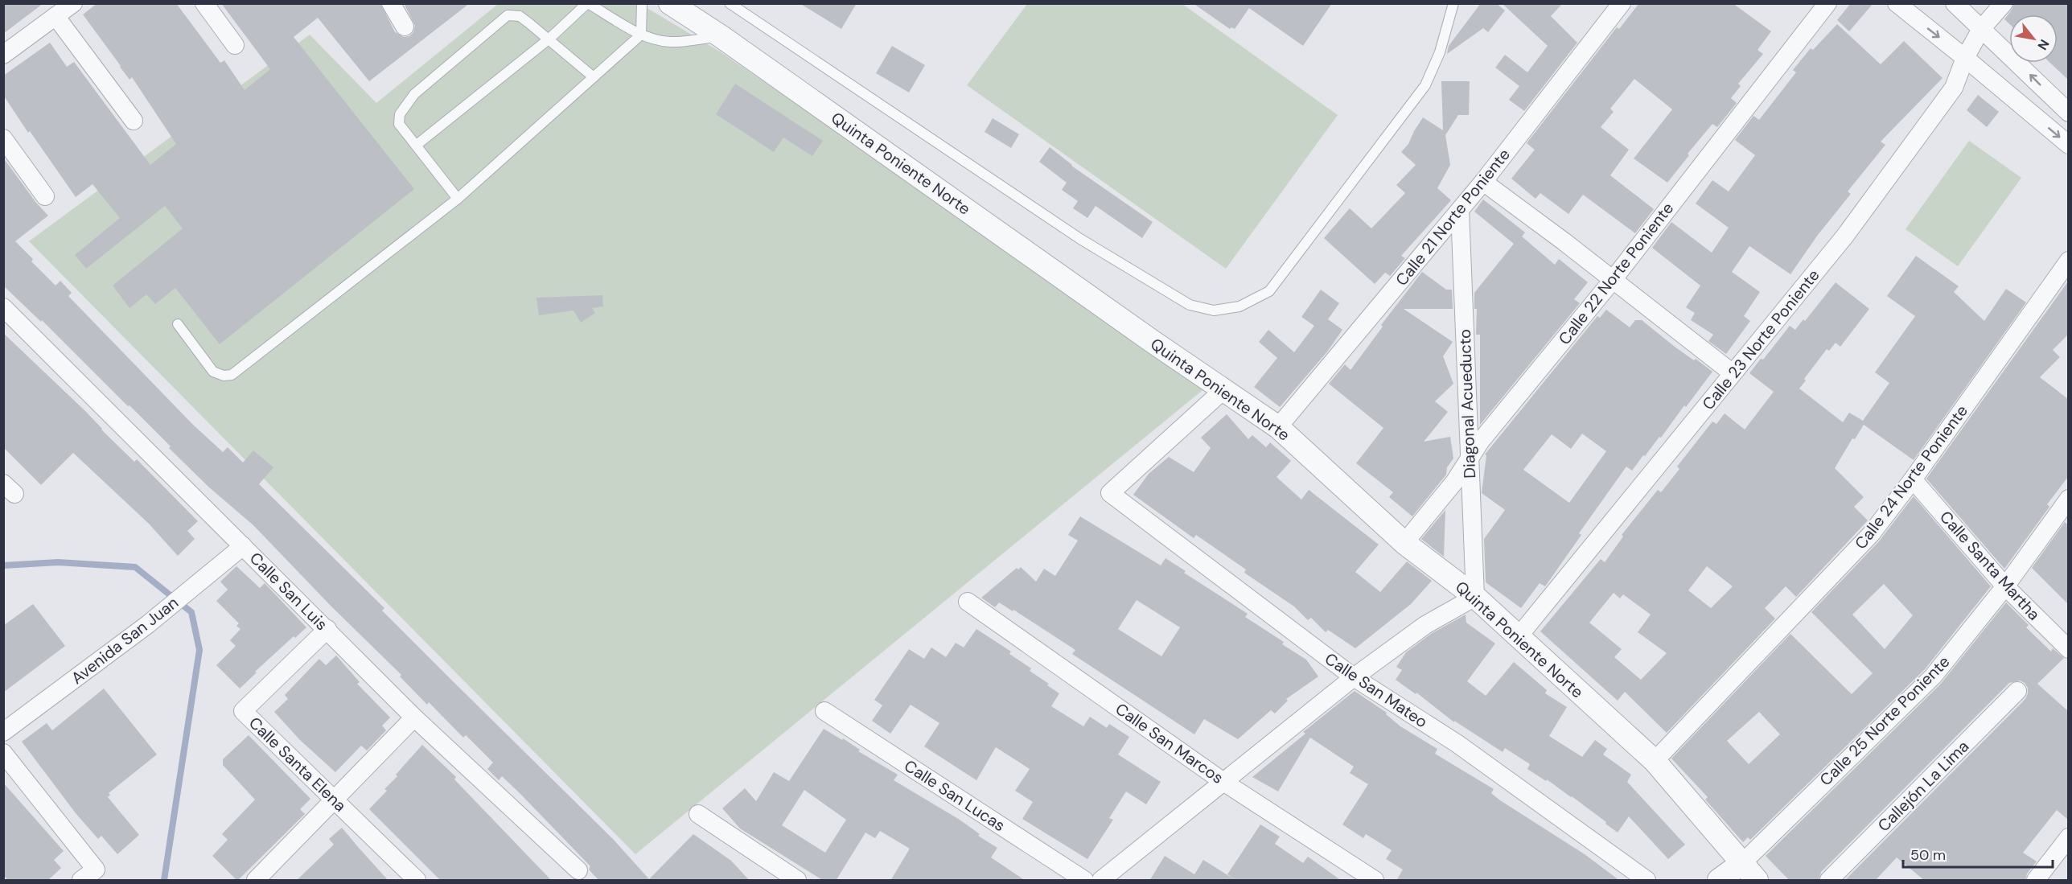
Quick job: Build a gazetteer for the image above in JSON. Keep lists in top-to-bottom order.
{
  "streets": {
    "street": [
      "Quinta Poniente Norte",
      "Calle 21 Norte Poniente",
      "Calle 22 Norte Poniente",
      "Calle 23 Norte Poniente",
      "Diagonal Acueducto",
      "Calle 24 Norte Poniente",
      "Calle Santa Martha",
      "Calle San Luis",
      "Avenida San Juan",
      "Calle San Mateo",
      "Calle 25 Norte Poniente",
      "Calle San Marcos",
      "Calle Santa Elena",
      "Callejón La Lima",
      "Calle San Lucas"
    ]
  },
  "crossings": [
    ["Quinta Poniente Norte", "Calle 21 Norte Poniente"],
    ["Quinta Poniente Norte", "Calle 22 Norte Poniente"],
    ["Quinta Poniente Norte", "Calle 23 Norte Poniente"],
    ["Quinta Poniente Norte", "Diagonal Acueducto"],
    ["Quinta Poniente Norte", "Calle 24 Norte Poniente"],
    ["Quinta Poniente Norte", "Calle San Mateo"],
    ["Quinta Poniente Norte", "Calle 25 Norte Poniente"],
    ["Calle 21 Norte Poniente", "Diagonal Acueducto"],
    ["Calle 22 Norte Poniente", "Diagonal Acueducto"],
    ["Calle 24 Norte Poniente", "Calle Santa Martha"],
    ["Calle Santa Martha", "Calle 25 Norte Poniente"],
    ["Calle San Luis", "Avenida San Juan"],
    ["Calle San Luis", "Calle Santa Elena"]
  ],
  "scale_bar": "50 m",
  "north": "bottom right"
}
